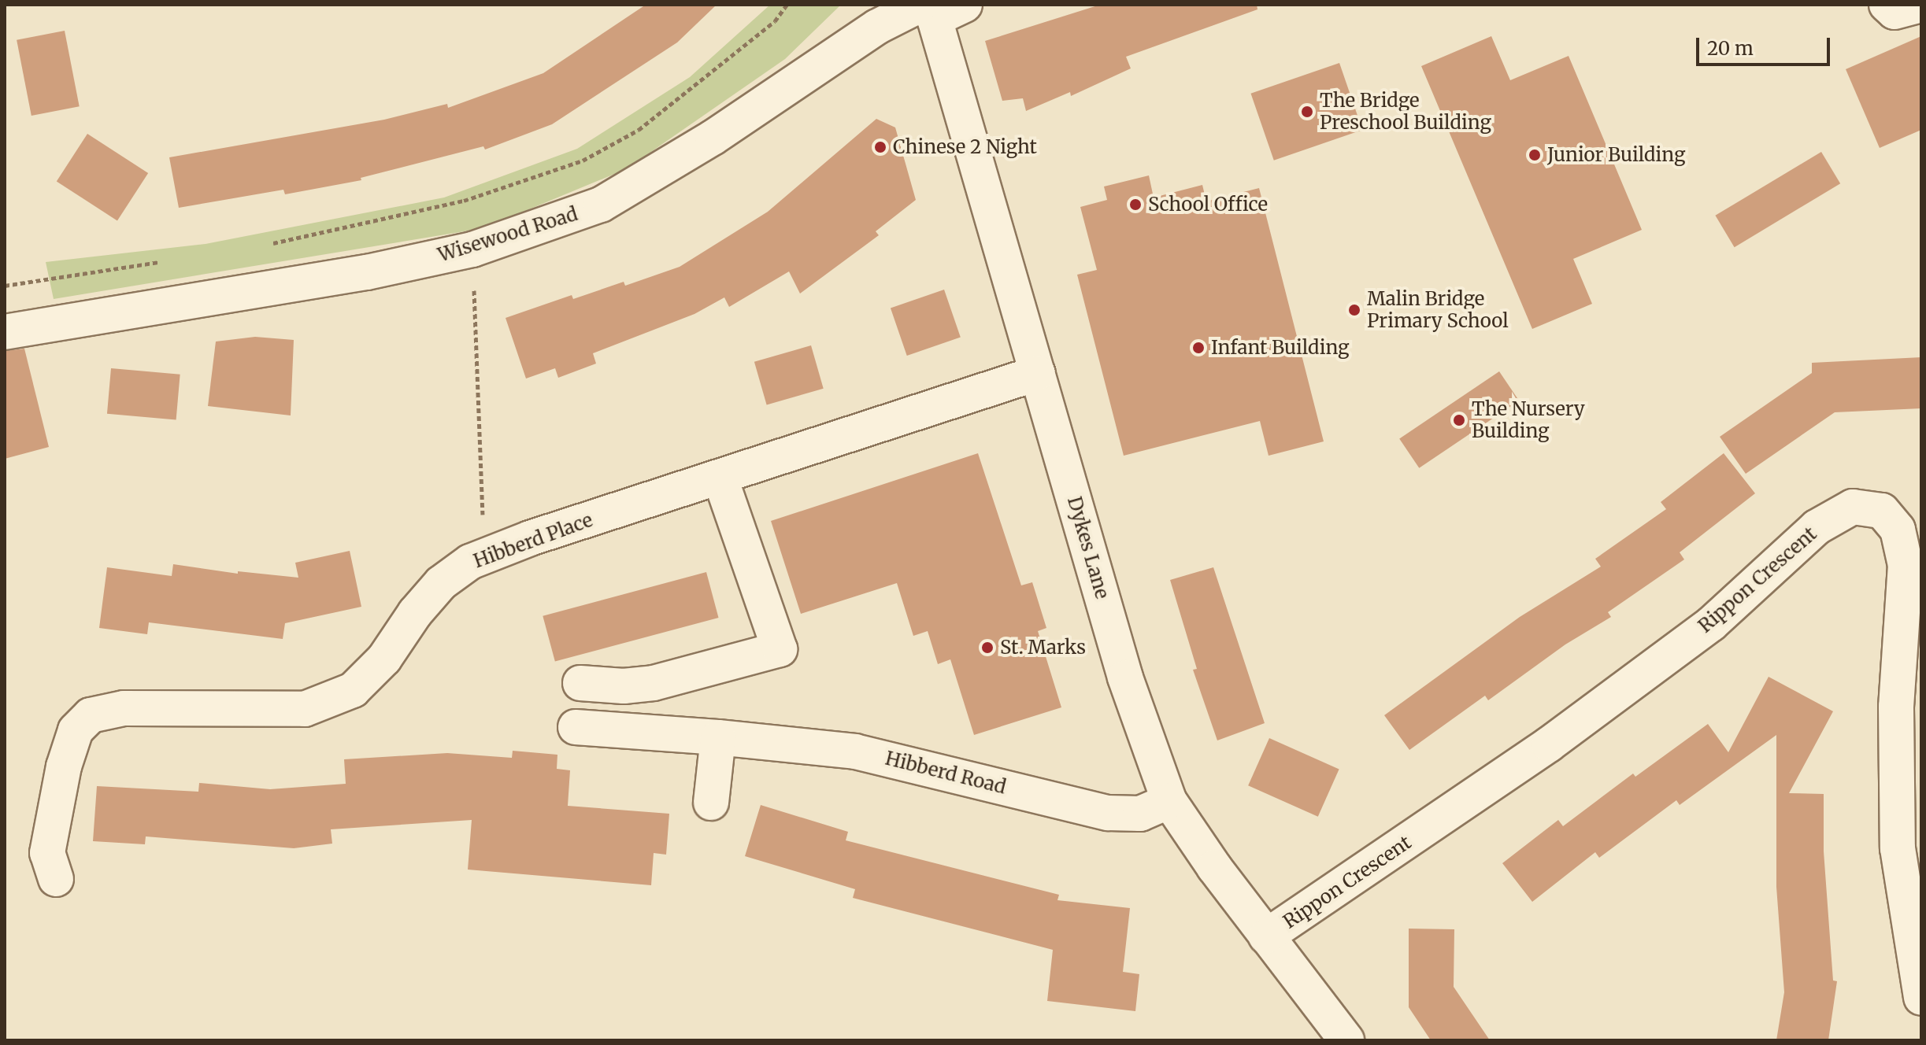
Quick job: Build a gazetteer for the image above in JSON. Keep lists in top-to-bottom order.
{
  "streets": {
    "street": [
      "Wisewood Road",
      "Hibberd Place",
      "Dykes Lane",
      "Rippon Crescent",
      "Hibberd Road"
    ]
  },
  "crossings": [
    ["Wisewood Road", "Dykes Lane"],
    ["Hibberd Place", "Dykes Lane"],
    ["Dykes Lane", "Rippon Crescent"],
    ["Dykes Lane", "Hibberd Road"]
  ],
  "places": [
    "The Bridge Preschool Building",
    "Chinese 2 Night",
    "Junior Building",
    "School Office",
    "Malin Bridge Primary School",
    "Infant Building",
    "The Nursery Building",
    "St. Marks"
  ],
  "scale_bar": "20 m"
}
